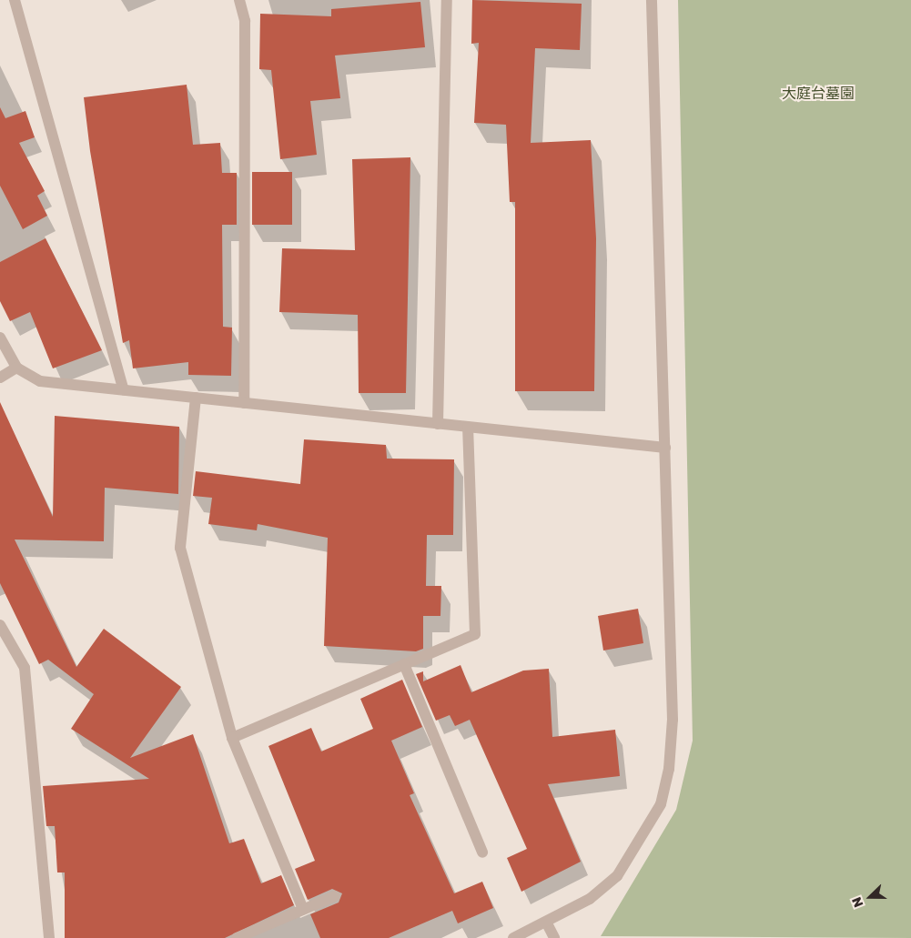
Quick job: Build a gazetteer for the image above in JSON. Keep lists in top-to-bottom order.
{
  "parks": ["大庭台墓園"],
  "north": "left"
}
